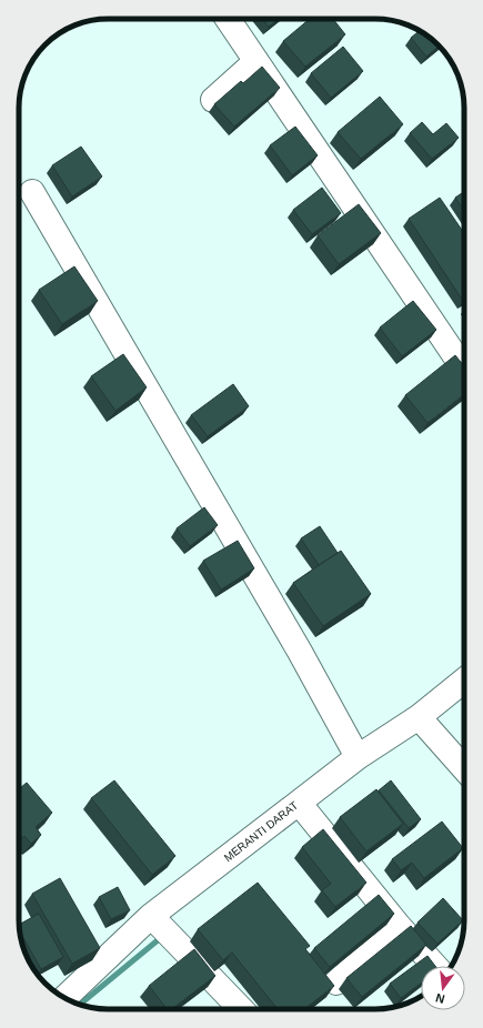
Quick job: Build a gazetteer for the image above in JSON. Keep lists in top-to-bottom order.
{
  "streets": {
    "street": ["MERANTI DARAT"]
  },
  "north": "bottom"
}
